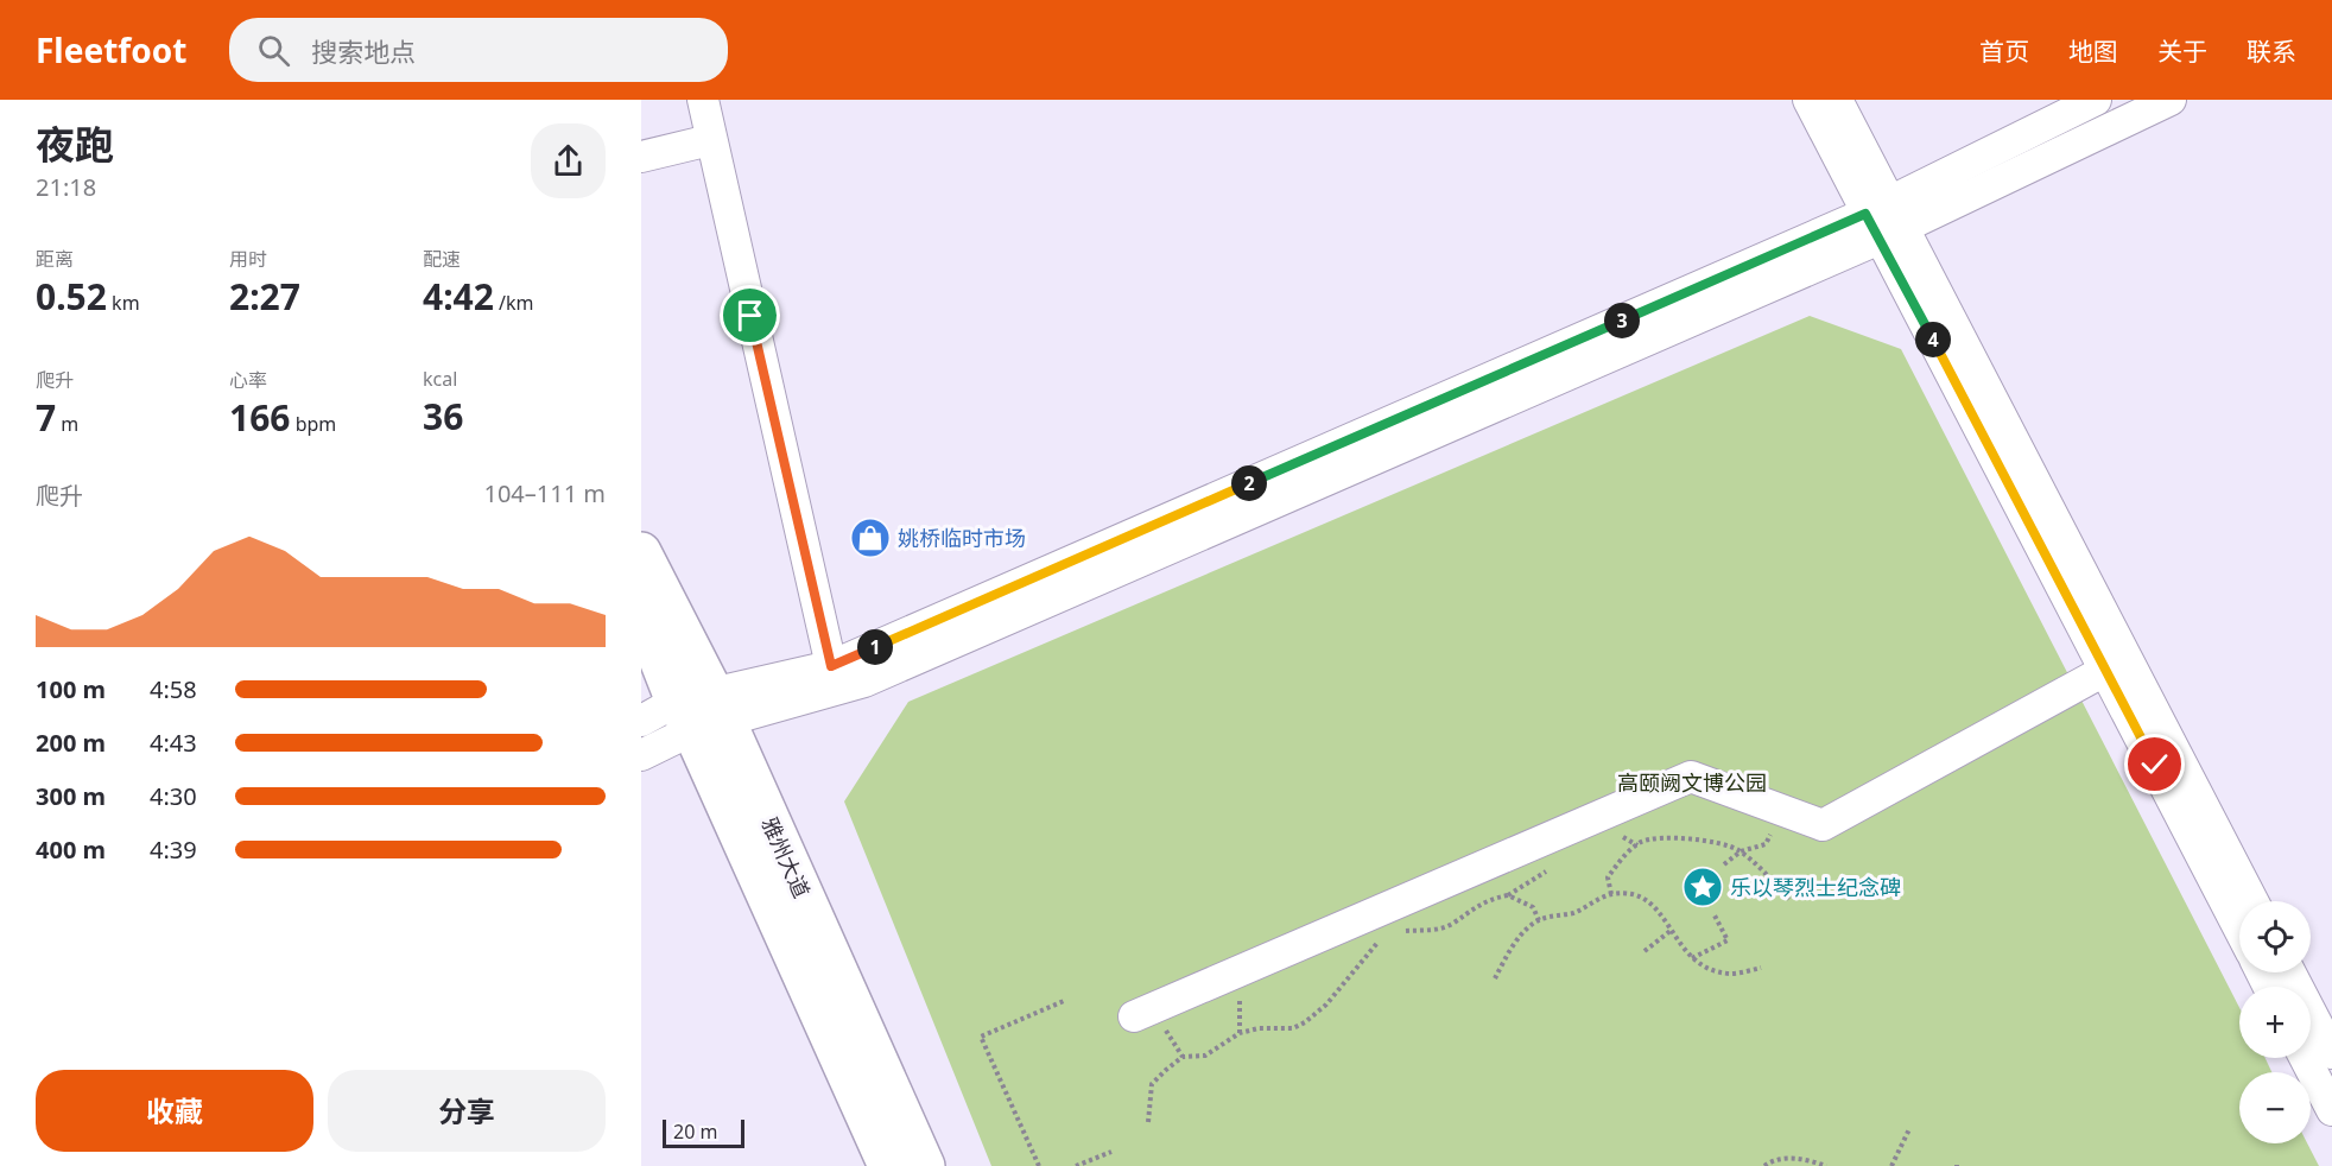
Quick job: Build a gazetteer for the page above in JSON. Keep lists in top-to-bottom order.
{
  "streets": {
    "main road": ["雅州大道"]
  },
  "parks": ["高颐阙文博公园"],
  "places": {
    "shop": ["姚桥临时市场"],
    "place": ["乐以琴烈士纪念碑"]
  },
  "scale_bar": "20 m",
  "page": {
    "header": "Fleetfoot",
    "search": "搜索地点",
    "nav": [
      "首页",
      "地图",
      "关于",
      "联系"
    ],
    "heading": ["夜跑", "21:18"],
    "stats": [
      ["距离", "0.52 km"],
      ["用时", "2:27"],
      ["配速", "4:42 /km"],
      ["爬升", "7 m"],
      ["心率", "166 bpm"],
      ["kcal", "36"]
    ],
    "pins": [
      "3",
      "4",
      "2",
      "1"
    ],
    "chart": ["爬升", "104–111 m"],
    "list": [
      {
        "name": "100 m",
        "note": "4:58"
      },
      {
        "name": "200 m",
        "note": "4:43"
      },
      {
        "name": "300 m",
        "note": "4:30"
      },
      {
        "name": "400 m",
        "note": "4:39"
      }
    ],
    "map_buttons": ["+", "−"],
    "buttons": ["收藏", "分享"],
    "scale": "20 m"
  }
}
